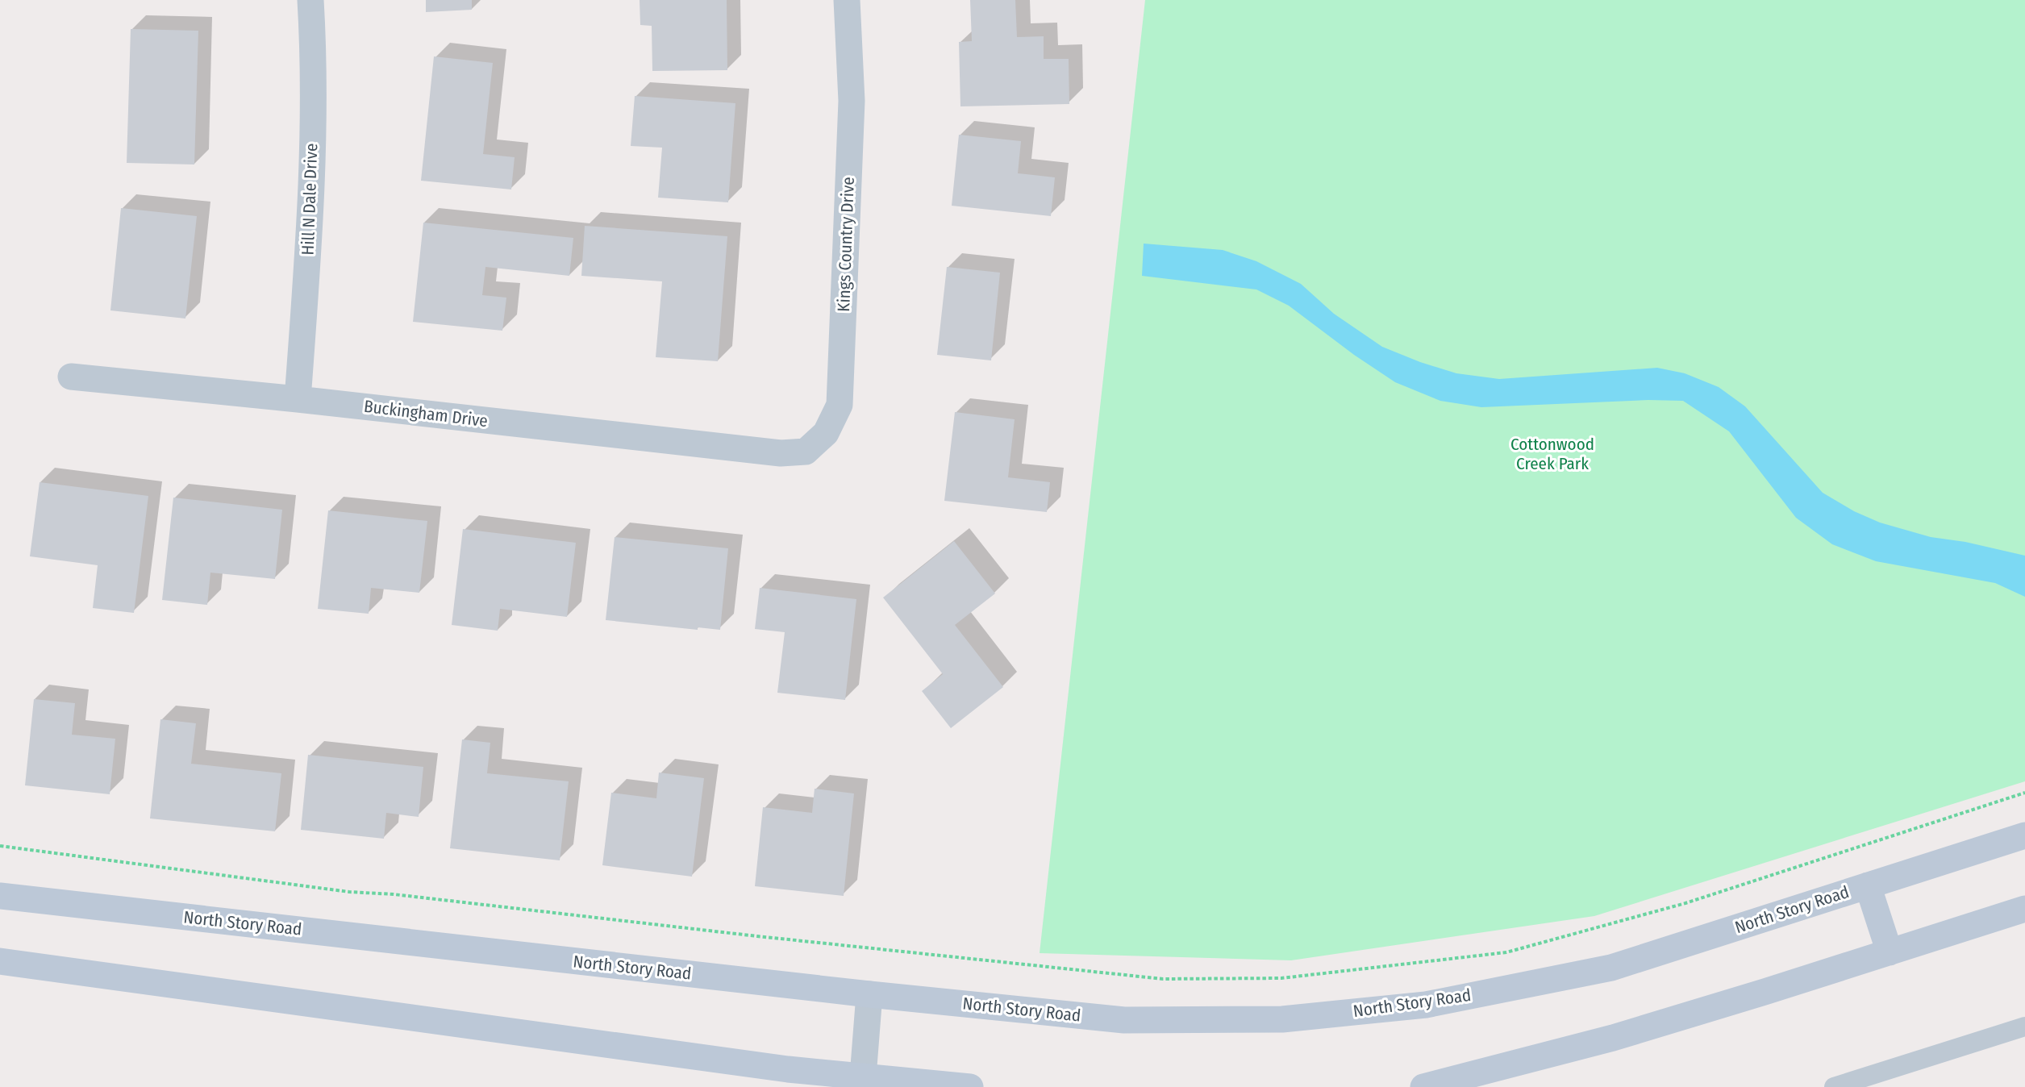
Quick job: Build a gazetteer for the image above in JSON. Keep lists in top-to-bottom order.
{
  "streets": {
    "main road": ["North Story Road"],
    "street": ["Hill N Dale Drive", "Kings Country Drive", "Buckingham Drive"]
  },
  "crossings": [
    ["Hill N Dale Drive", "Buckingham Drive"],
    ["Kings Country Drive", "Buckingham Drive"]
  ],
  "parks": ["Cottonwood Creek Park"]
}
